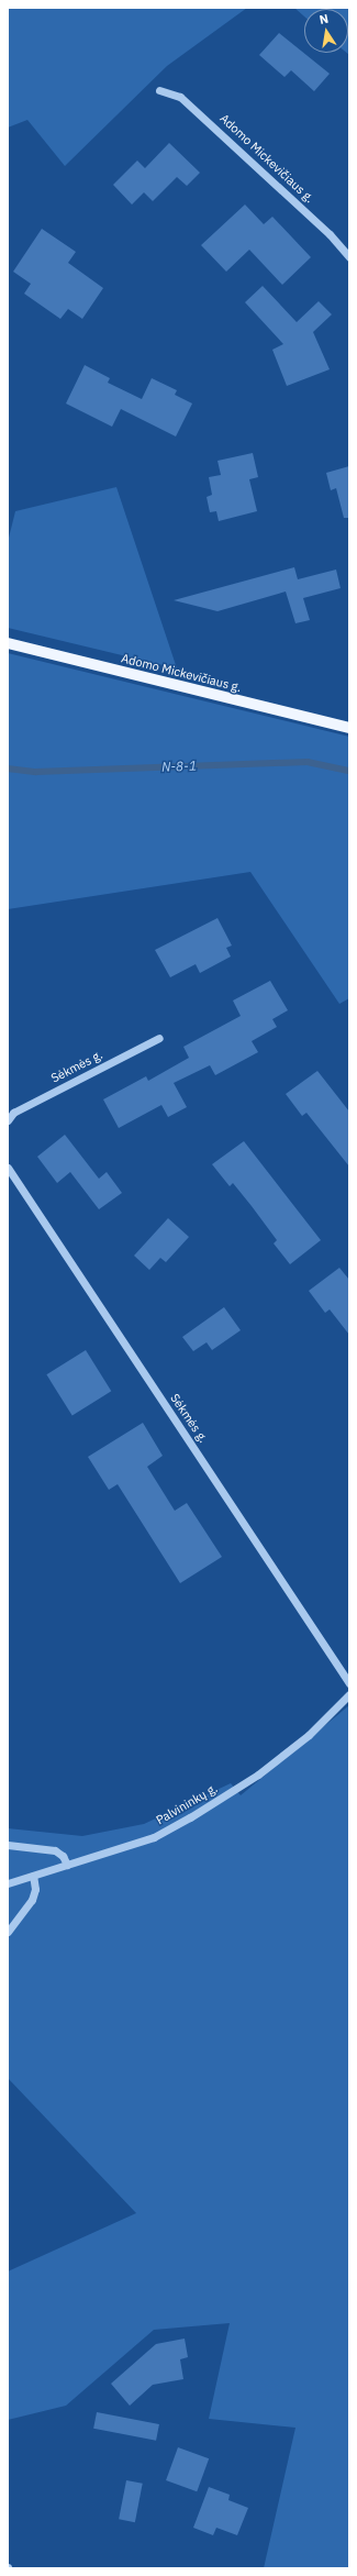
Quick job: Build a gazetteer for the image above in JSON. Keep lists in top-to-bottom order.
{
  "streets": {
    "main road": ["Adomo Mickevičiaus g."],
    "street": ["Sėkmės g.", "Palvininkų g."]
  },
  "water": ["N-8-1"],
  "north": "top"
}
